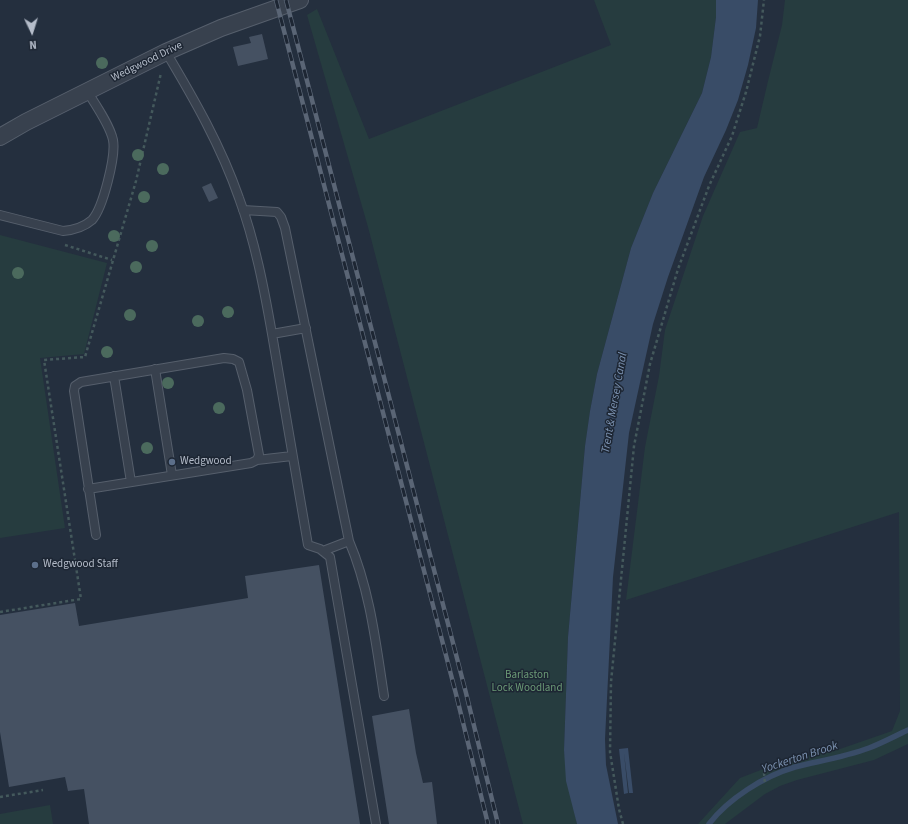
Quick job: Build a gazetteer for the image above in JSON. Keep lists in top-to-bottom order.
{
  "streets": {
    "street": ["Wedgwood Drive"]
  },
  "water": ["Trent & Mersey Canal", "Yockerton Brook"],
  "parks": ["Barlaston Lock Woodland"],
  "places": ["Wedgwood", "Wedgwood Staff"],
  "north": "bottom"
}
